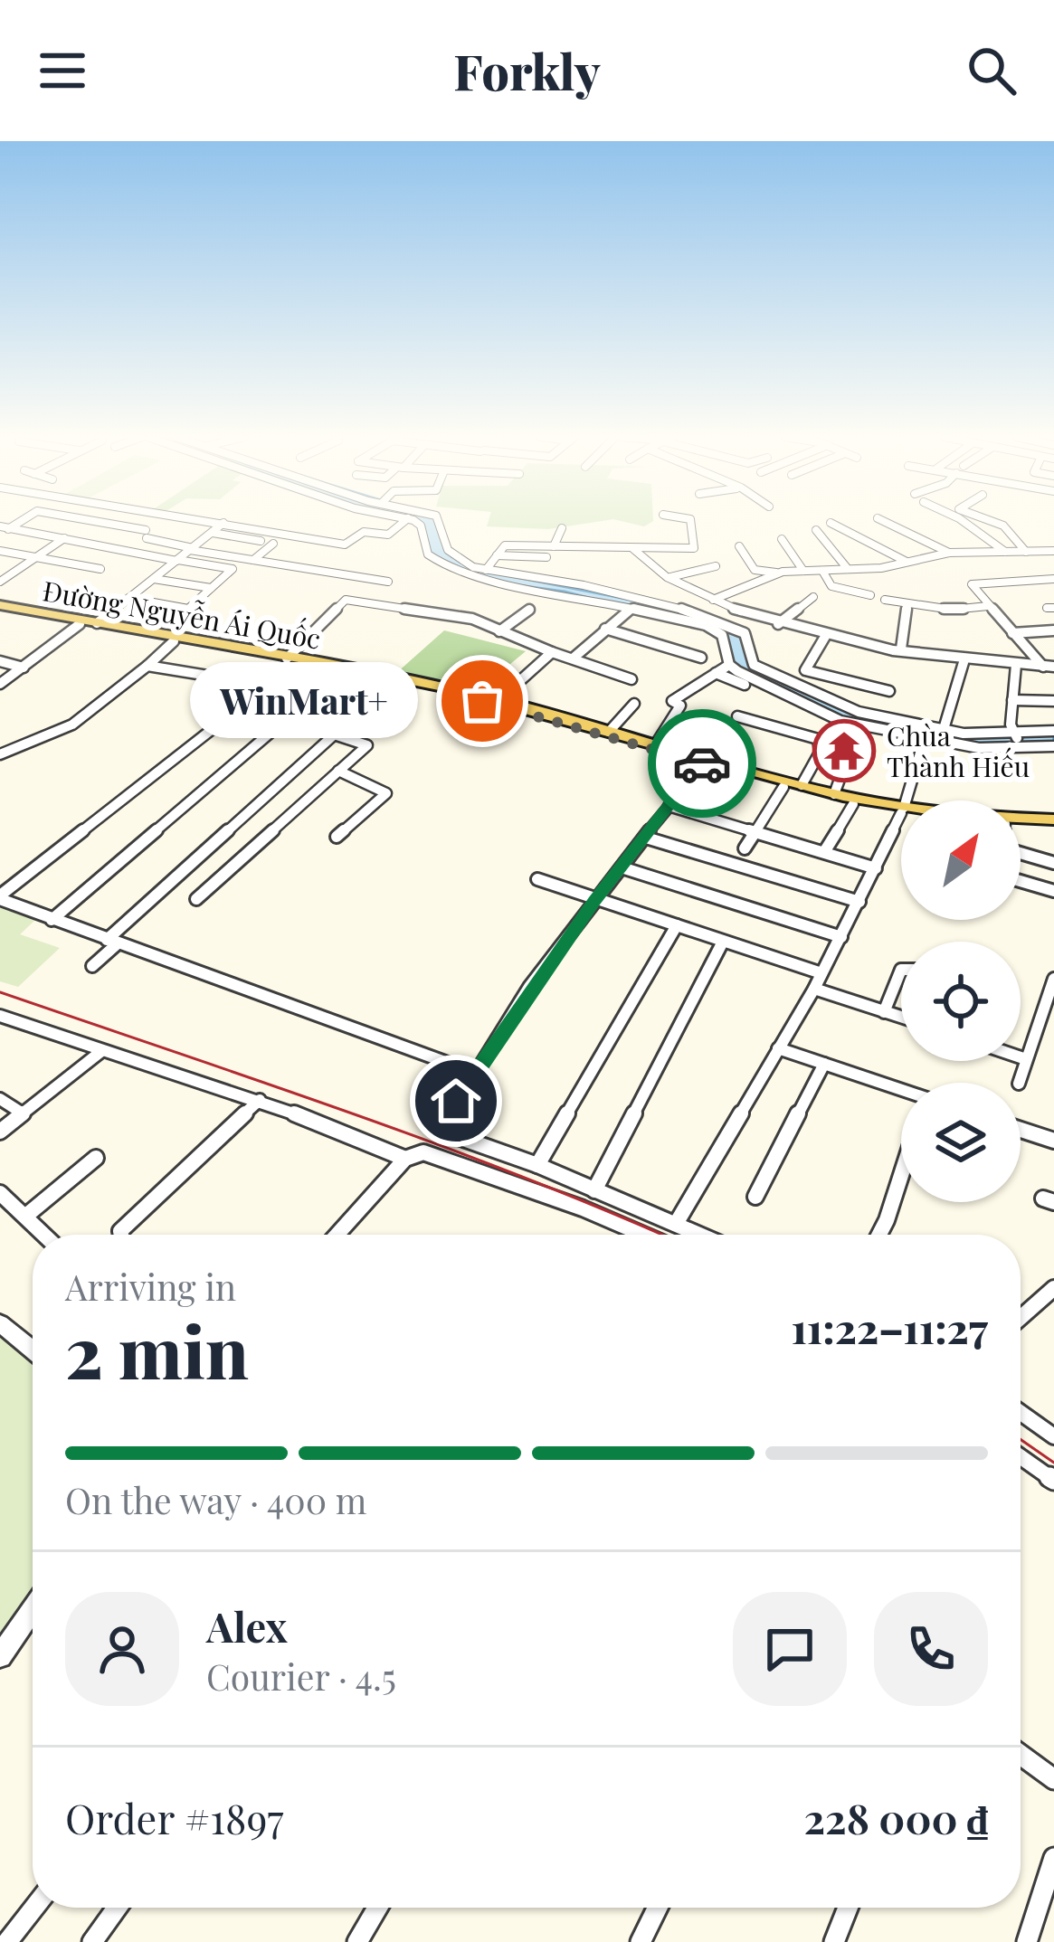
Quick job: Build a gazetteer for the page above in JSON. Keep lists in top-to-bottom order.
{
  "streets": {
    "main road": ["Đường Nguyễn Ái Quốc"]
  },
  "places": {
    "other": ["WinMart+"],
    "temple": ["Chùa Thành Hiếu"]
  },
  "north": "top right",
  "page": {
    "header": "Forkly",
    "bubble": "WinMart+",
    "heading": ["2 min", "Arriving in", "11:22–11:27"],
    "panel": [
      "Alex",
      "Courier · 4.5",
      "Order #1897",
      "228 000 ₫"
    ],
    "bar": "On the way · 400 m"
  }
}
